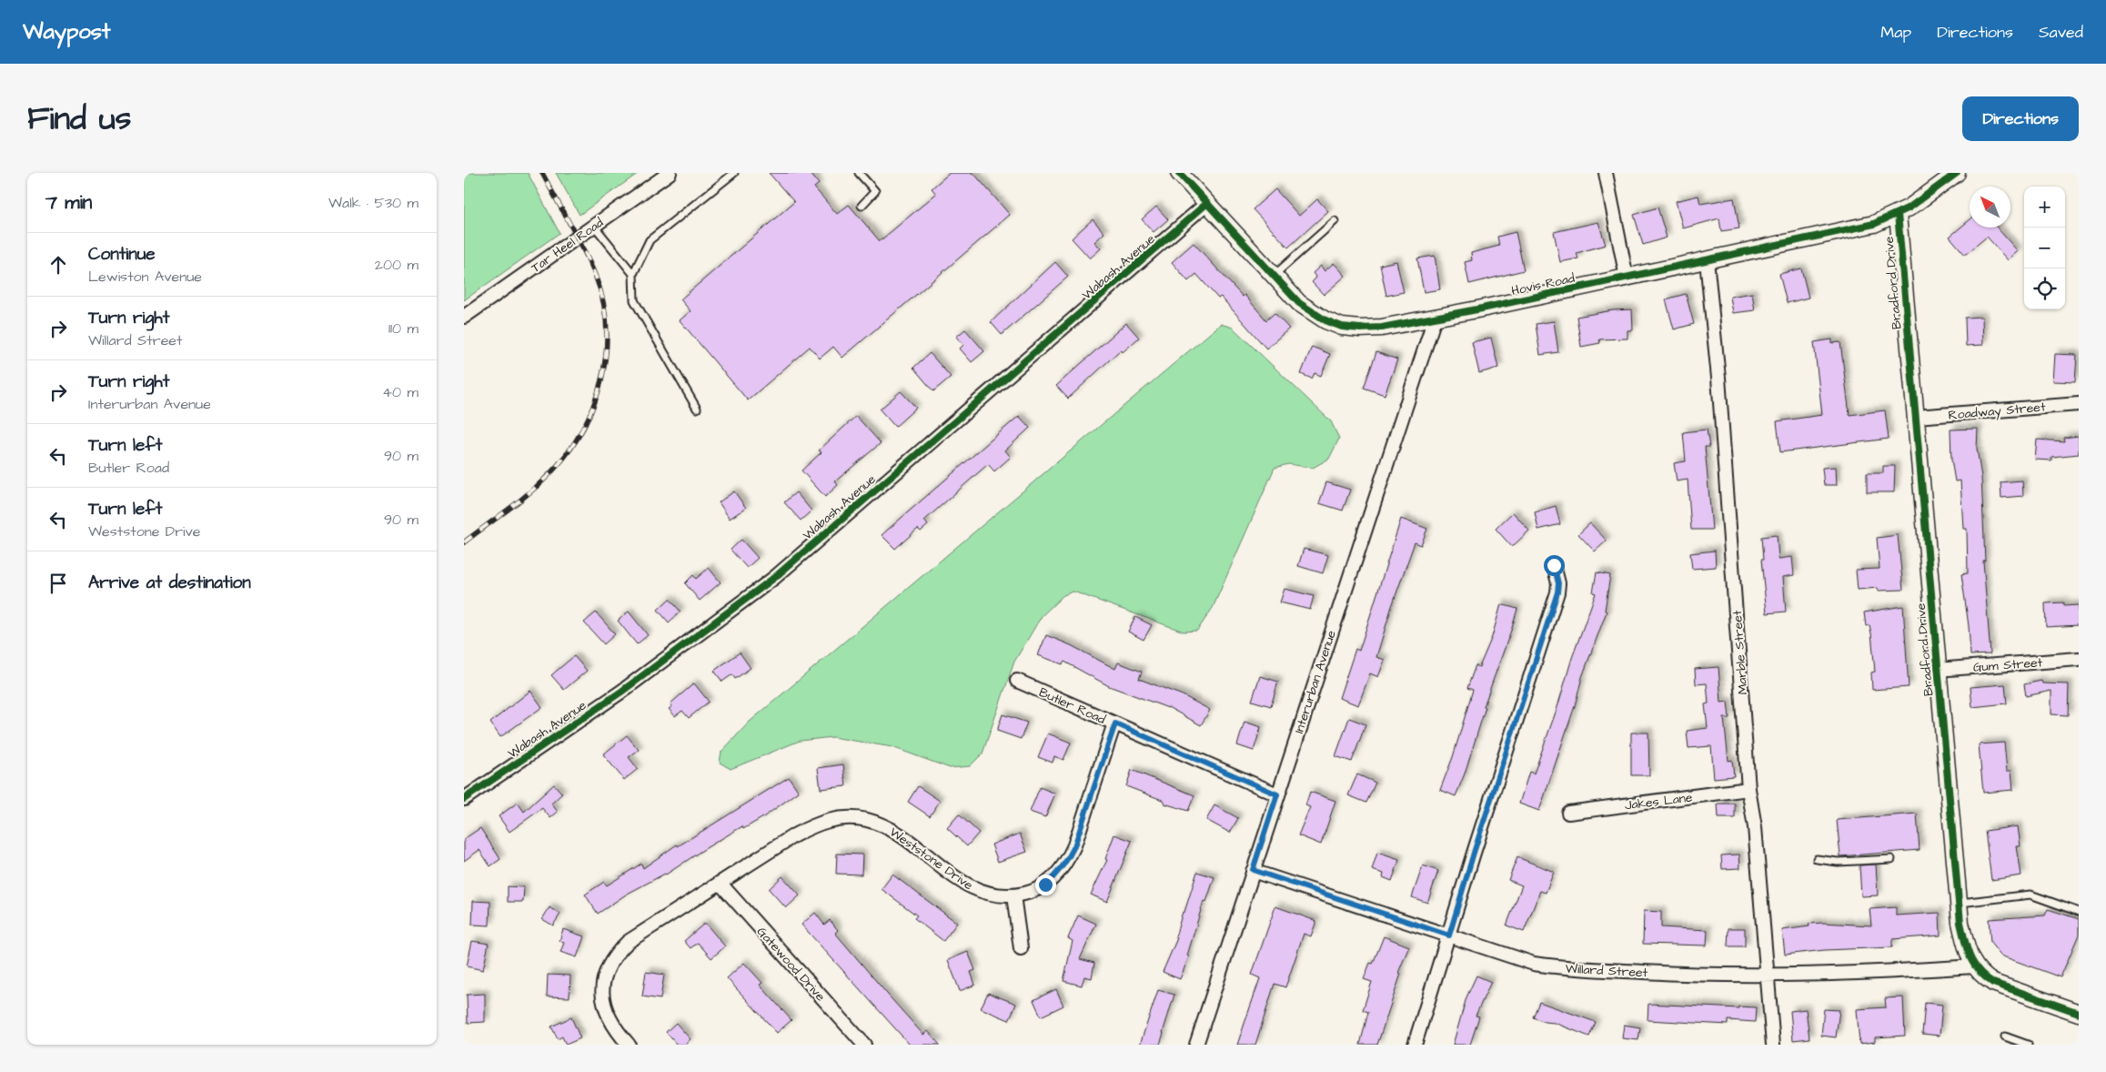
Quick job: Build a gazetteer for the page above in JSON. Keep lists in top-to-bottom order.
{
  "streets": {
    "street": [
      "Tar Heel Road",
      "Wabash Avenue",
      "Bradford Drive",
      "Hovis Road",
      "Roadway Street",
      "Marble Street",
      "Gum Street",
      "Interurban Avenue",
      "Butler Road",
      "Jakes Lane",
      "Weststone Drive",
      "Gatewood Drive",
      "Willard Street"
    ]
  },
  "crossings": [
    ["Wabash Avenue", "Hovis Road"],
    ["Bradford Drive", "Hovis Road"],
    ["Bradford Drive", "Roadway Street"],
    ["Bradford Drive", "Gum Street"],
    ["Bradford Drive", "Willard Street"],
    ["Hovis Road", "Marble Street"],
    ["Hovis Road", "Interurban Avenue"],
    ["Marble Street", "Jakes Lane"],
    ["Marble Street", "Willard Street"],
    ["Interurban Avenue", "Butler Road"],
    ["Interurban Avenue", "Willard Street"],
    ["Butler Road", "Weststone Drive"],
    ["Weststone Drive", "Gatewood Drive"]
  ],
  "north": "top left",
  "page": {
    "header": "Waypost",
    "nav": ["Map", "Directions", "Saved"],
    "title": "Find us",
    "buttons": "Directions",
    "heading": ["7 min", "Walk · 530 m"],
    "map_buttons": ["+", "−"],
    "list": [
      ["Continue", "Lewiston Avenue", "200 m"],
      ["Turn right", "Willard Street", "110 m"],
      ["Turn right", "Interurban Avenue", "40 m"],
      ["Turn left", "Butler Road", "90 m"],
      ["Turn left", "Weststone Drive", "90 m"],
      "Arrive at destination"
    ]
  }
}
